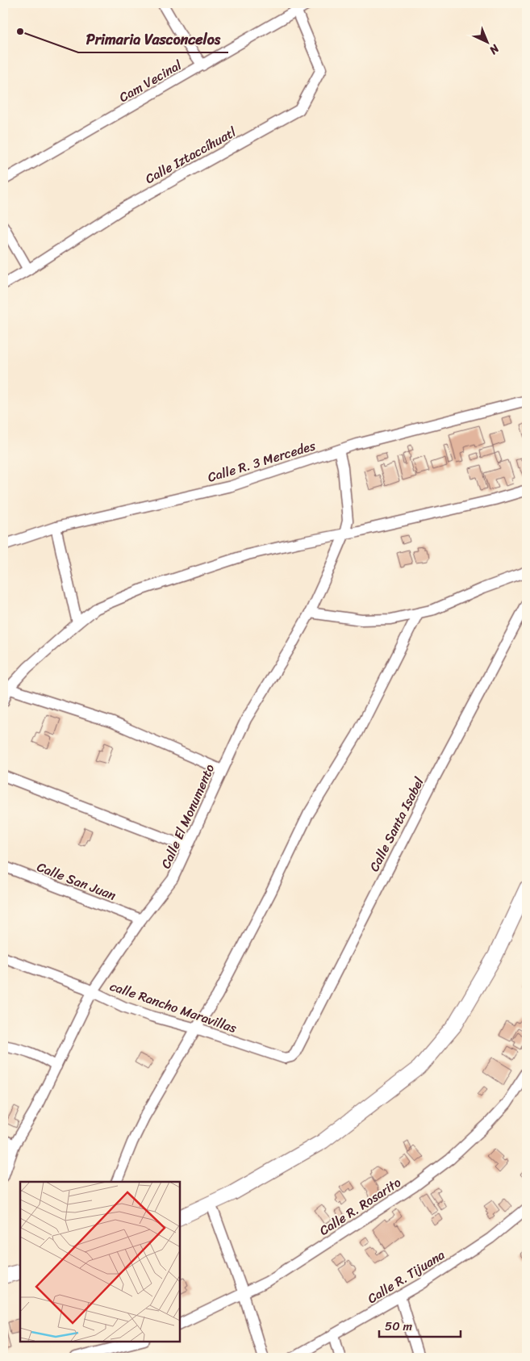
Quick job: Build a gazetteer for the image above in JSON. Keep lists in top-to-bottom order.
{
  "streets": {
    "street": [
      "Cam Vecinal",
      "Calle Iztaccíhuatl",
      "Calle R. 3 Mercedes",
      "Calle El Monumento",
      "Calle Santa Isabel",
      "Calle San Juan",
      "calle Rancho Maravillas",
      "Calle R. Rosarito",
      "Calle R. Tijuana"
    ]
  },
  "crossings": [
    ["Cam Vecinal", "Calle Iztaccíhuatl"],
    ["Calle R. 3 Mercedes", "Calle El Monumento"],
    ["Calle El Monumento", "Calle San Juan"],
    ["Calle El Monumento", "calle Rancho Maravillas"],
    ["Calle Santa Isabel", "calle Rancho Maravillas"]
  ],
  "places": ["Primaria Vasconcelos"],
  "scale_bar": "50 m",
  "north": "bottom right"
}
